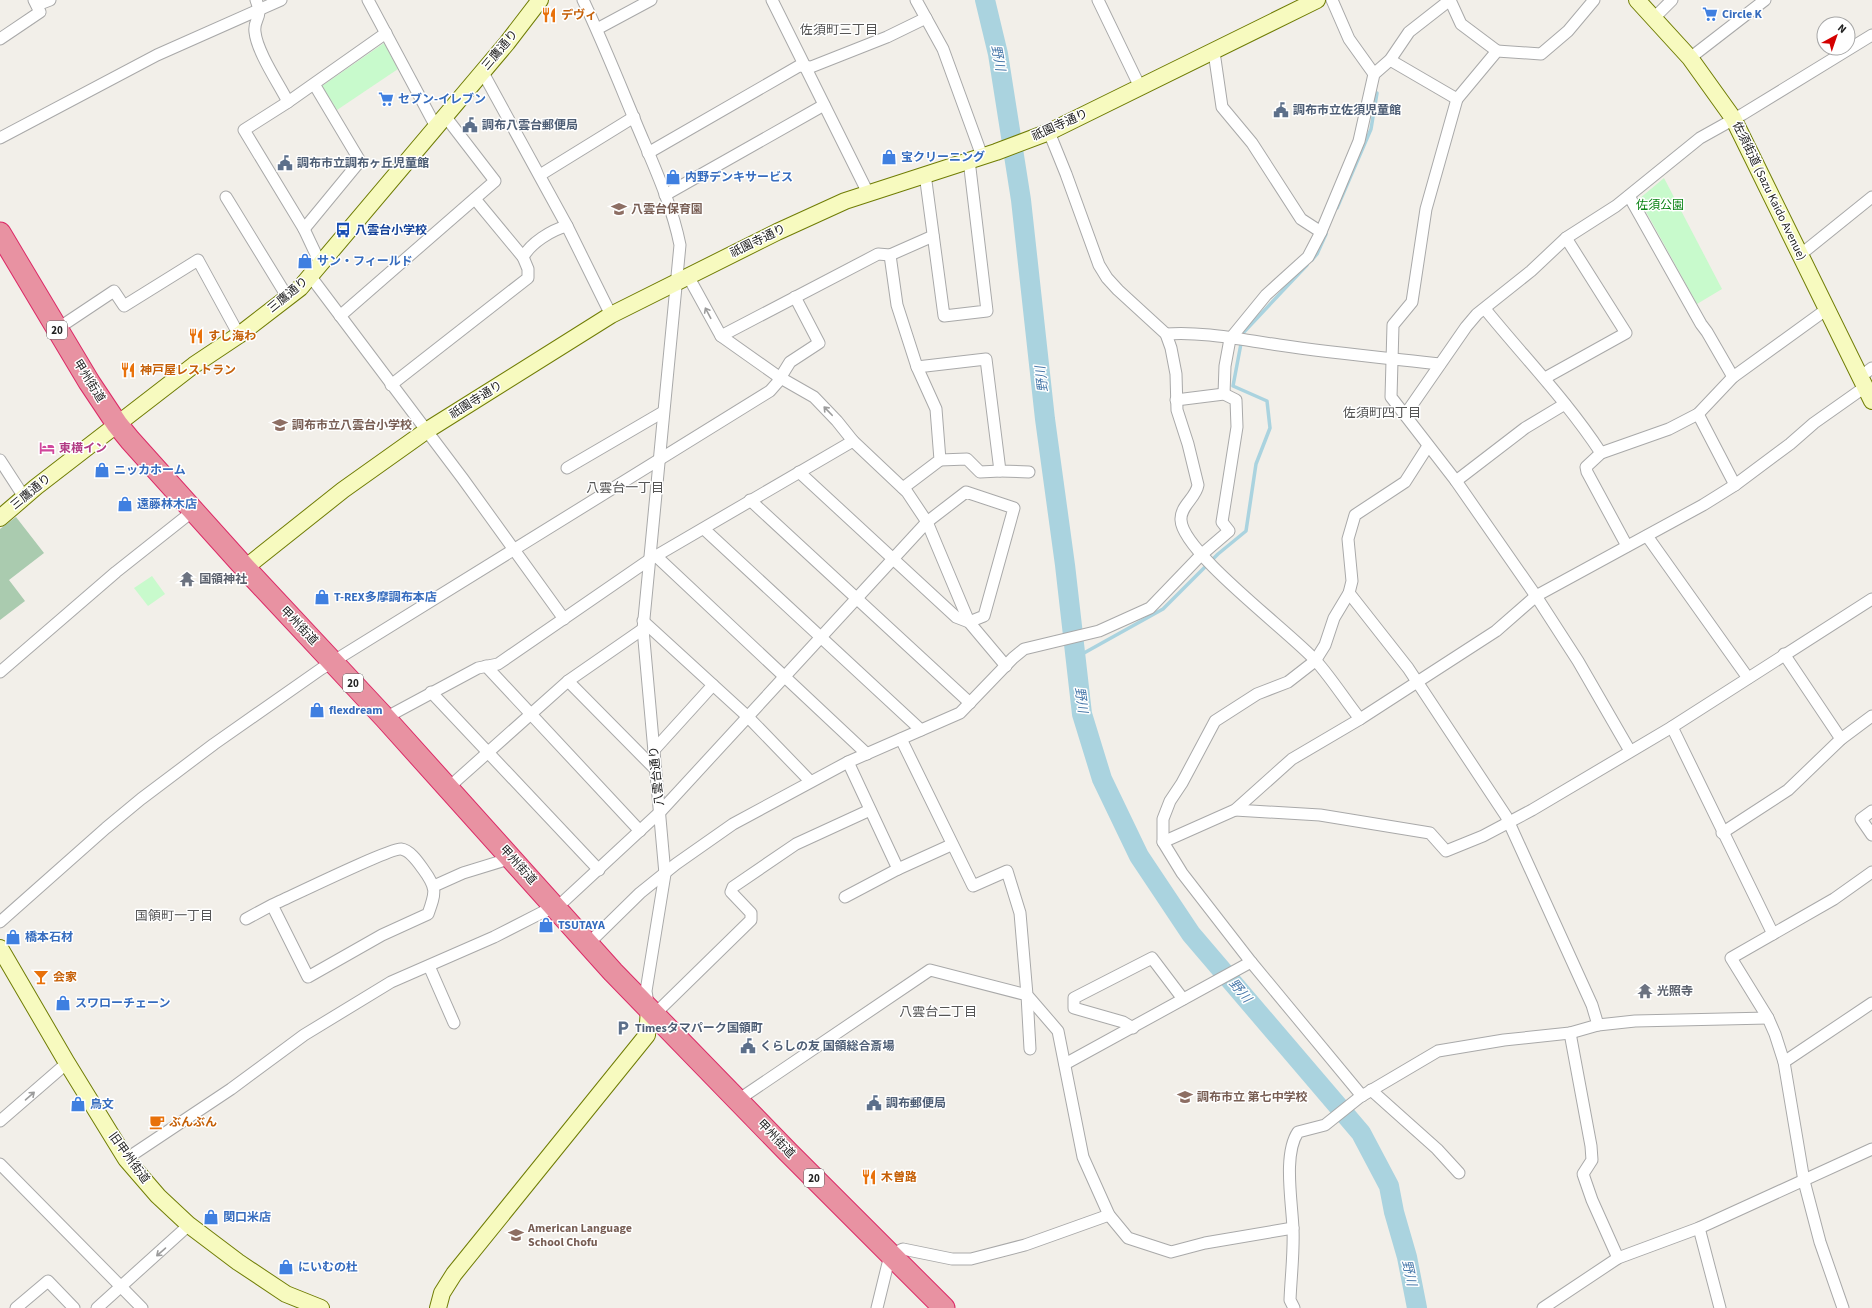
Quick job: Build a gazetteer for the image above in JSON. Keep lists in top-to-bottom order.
{
  "streets": {
    "highway": ["20", "甲州街道"],
    "street": [
      "三鷹通り",
      "祇園寺通り",
      "佐須街道 (Sazu Kaido Avenue)",
      "八雲台通り",
      "旧甲州街道"
    ]
  },
  "crossings": [
    ["三鷹通り", "甲州街道"],
    ["祇園寺通り", "甲州街道"],
    ["祇園寺通り", "八雲台通り"],
    ["甲州街道", "八雲台通り"]
  ],
  "districts": [
    "佐須町三丁目",
    "佐須町四丁目",
    "八雲台一丁目",
    "国領町一丁目",
    "八雲台二丁目"
  ],
  "water": ["野川"],
  "parks": ["佐須公園"],
  "places": {
    "supermarket": ["Circle K", "セブン-イレブン"],
    "restaurant": [
      "デヴィ",
      "すし海わ",
      "神戸屋レストラン",
      "木曽路"
    ],
    "public building": [
      "調布市立佐須児童館",
      "調布八雲台郵便局",
      "調布市立調布ヶ丘児童館",
      "くらしの友 国領総合斎場",
      "調布郵便局"
    ],
    "shop": [
      "宝クリーニング",
      "内野デンキサービス",
      "サン・フィールド",
      "ニッカホーム",
      "遠藤林木店",
      "T-REX多摩調布本店",
      "flexdream",
      "TSUTAYA",
      "橋本石材",
      "スワローチェーン",
      "鳥文",
      "関口米店",
      "にいむの杜"
    ],
    "school or university": [
      "八雲台保育園",
      "調布市立八雲台小学校",
      "調布市立 第七中学校",
      "American Language School Chofu"
    ],
    "bus stop": ["八雲台小学校"],
    "hotel": ["東横イン"],
    "temple": ["国領神社", "光照寺"],
    "bar": ["会家"],
    "parking": ["Timesタマパーク国領町"],
    "cafe": ["ぶんぶん"]
  },
  "north": "top right"
}
